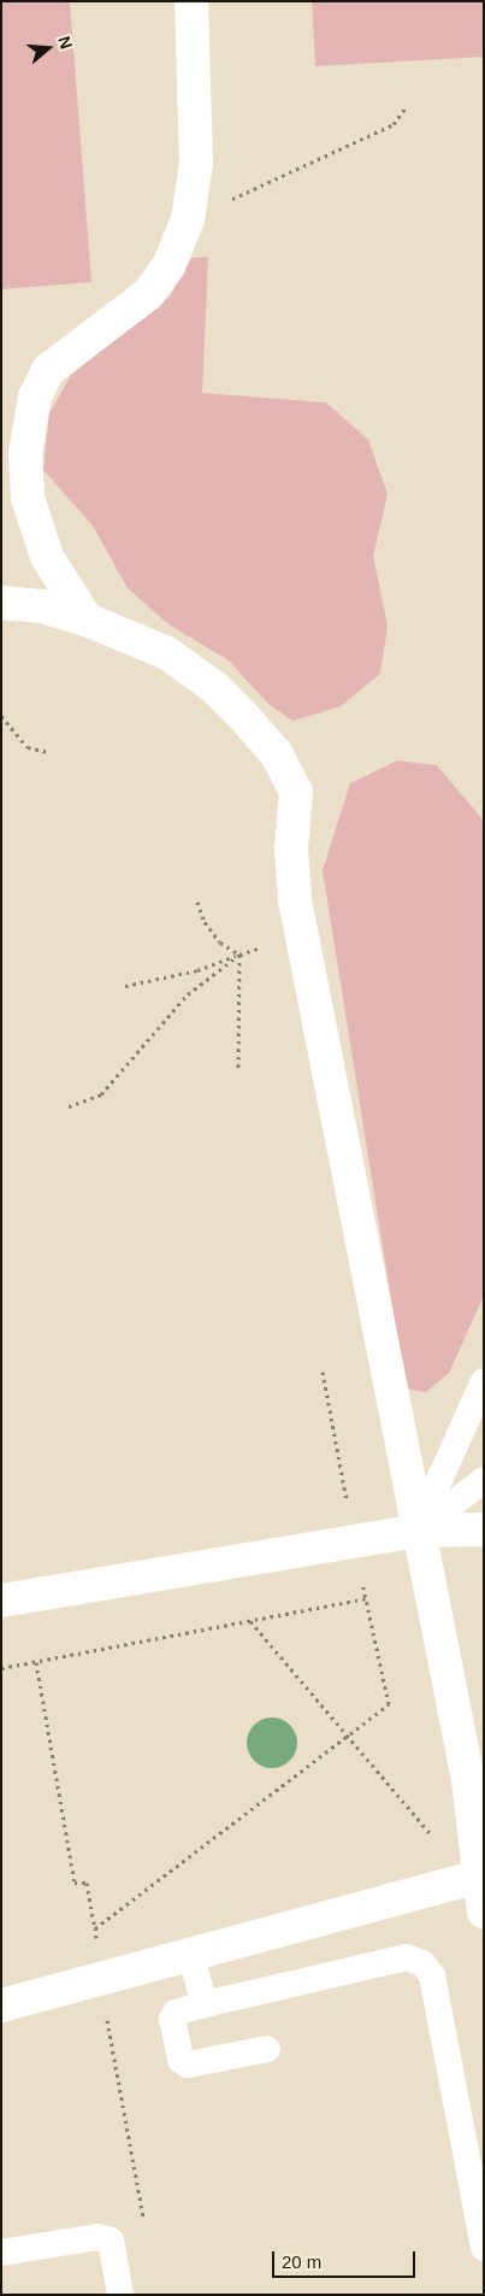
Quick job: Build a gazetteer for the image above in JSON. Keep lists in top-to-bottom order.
{
  "scale_bar": "20 m",
  "north": "right"
}
